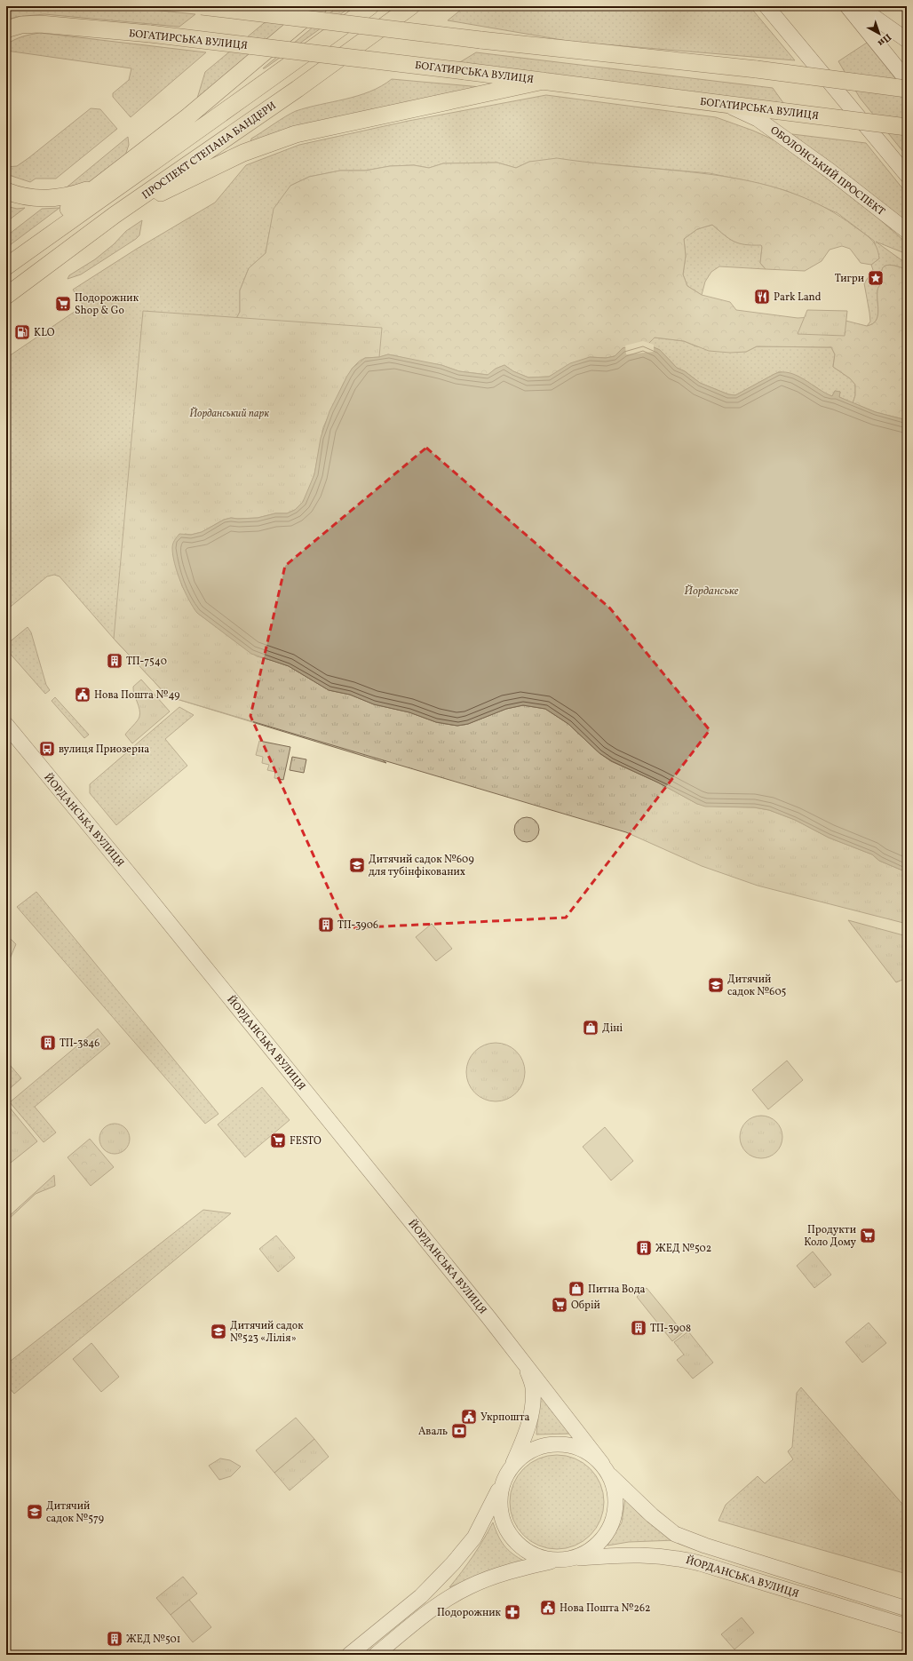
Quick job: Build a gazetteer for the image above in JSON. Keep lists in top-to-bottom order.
{
  "streets": {
    "main road": [
      "БОГАТИРСЬКА ВУЛИЦЯ",
      "ПРОСПЕКТ СТЕПАНА БАНДЕРИ",
      "ОБОЛОНСЬКИЙ ПРОСПЕКТ",
      "ЙОРДАНСЬКА ВУЛИЦЯ"
    ]
  },
  "crossings": [
    ["БОГАТИРСЬКА ВУЛИЦЯ", "ОБОЛОНСЬКИЙ ПРОСПЕКТ"]
  ],
  "water": ["Йорданське"],
  "parks": ["Йорданський парк"],
  "places": {
    "place": ["Тигри"],
    "restaurant": ["Park Land"],
    "supermarket": [
      "Подорожник Shop & Go",
      "FESTO",
      "Продукти Коло Дому",
      "Обрій"
    ],
    "fuel station": ["KLO"],
    "building": [
      "ТП-7540",
      "ТП-3906",
      "ТП-3846",
      "ЖЕД №502",
      "ТП-3908",
      "ЖЕД №501"
    ],
    "public building": ["Нова Пошта №49", "Укрпошта", "Нова Пошта №262"],
    "bus stop": ["вулиця Приозерна"],
    "school or university": [
      "Дитячий садок №609 для тубінфікованих",
      "Дитячий садок №605",
      "Дитячий садок №523 «Лілія»",
      "Дитячий садок №579"
    ],
    "shop": ["Діні", "Питна Вода"],
    "bank": ["Аваль"],
    "pharmacy": ["Подорожник"]
  },
  "north": "bottom right"
}
